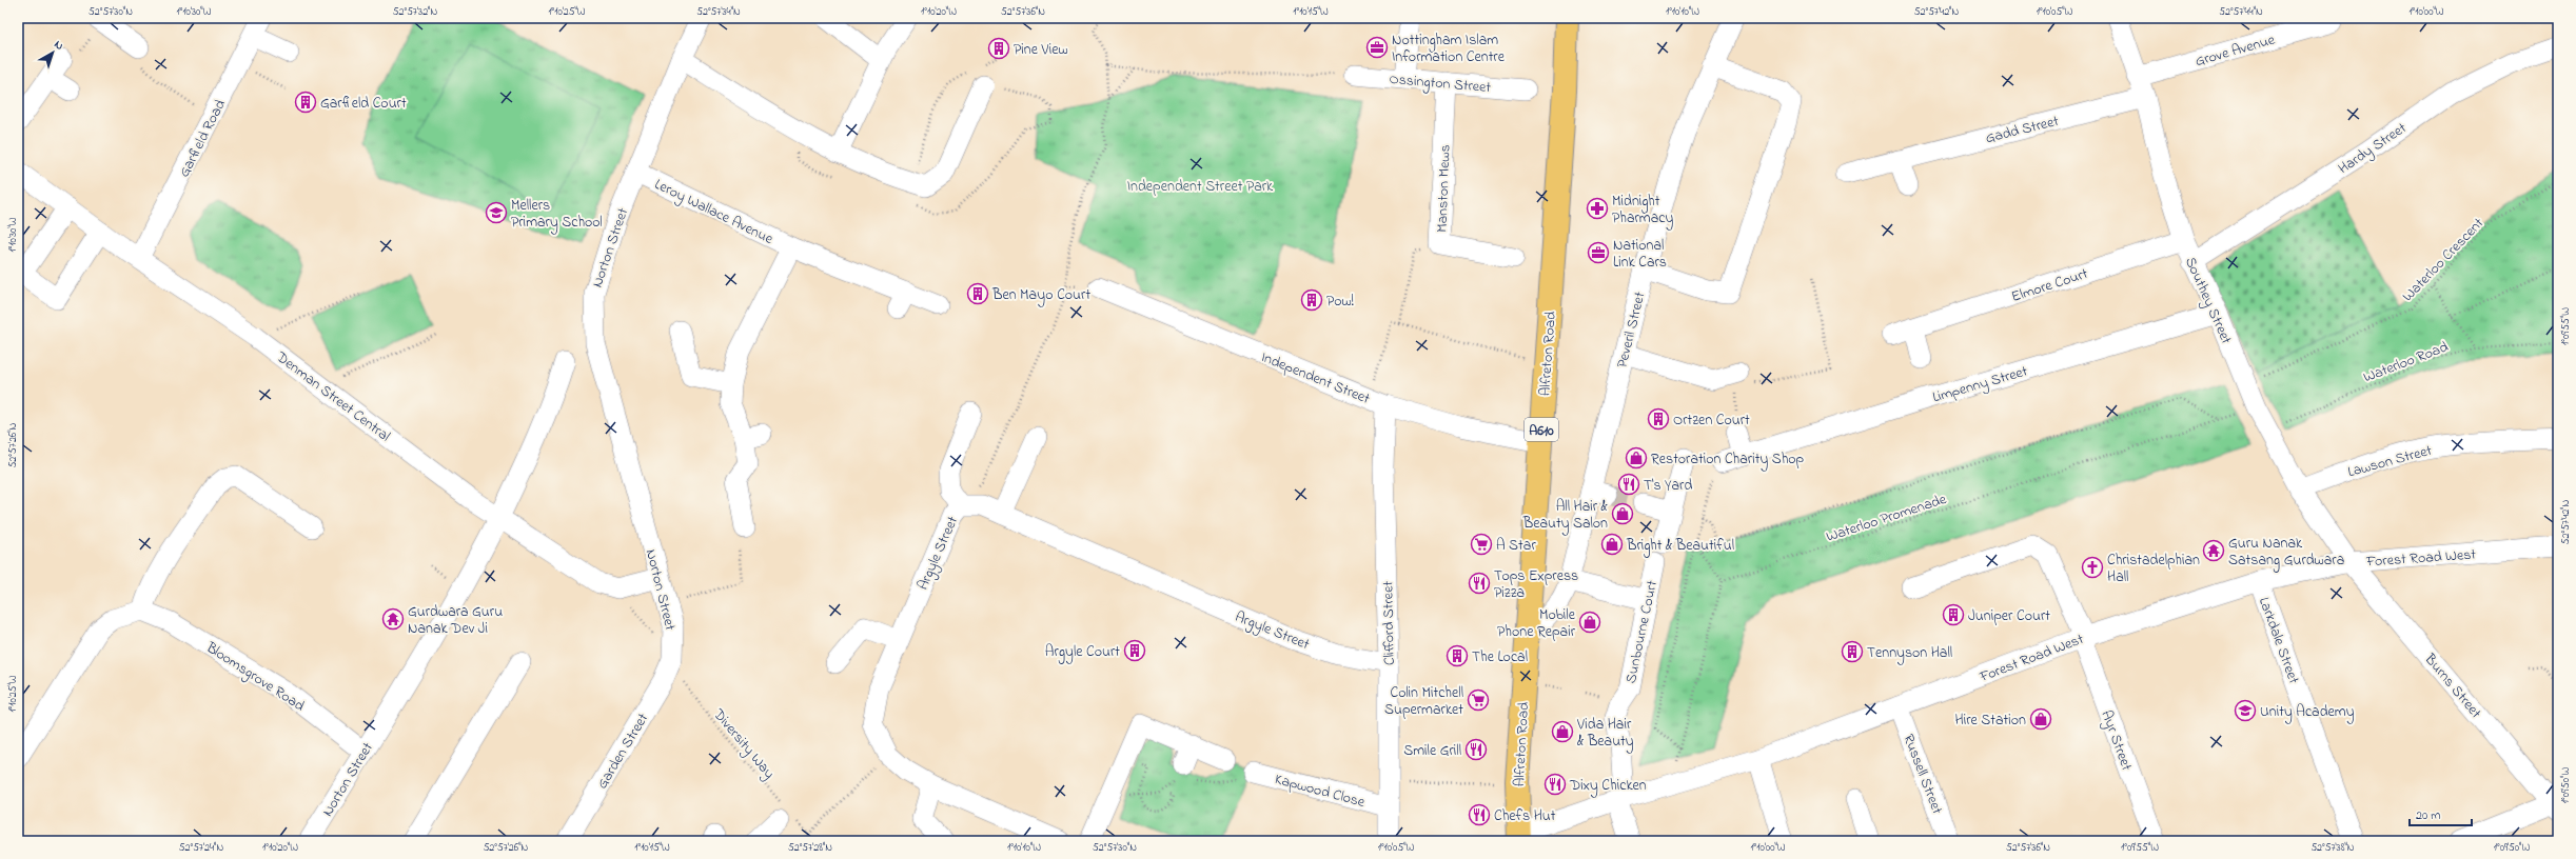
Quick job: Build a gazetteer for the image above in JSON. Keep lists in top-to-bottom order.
{
  "streets": {
    "main road": ["Alfreton Road", "A610"],
    "street": [
      "Grove Avenue",
      "Ossington Street",
      "Gadd Street",
      "Garfield Road",
      "Hardy Street",
      "Manston Mews",
      "Leroy Wallace Avenue",
      "Norton Street",
      "Elmore Court",
      "Southey Street",
      "Peveril Street",
      "Independent Street",
      "Limpenny Street",
      "Denman Street Central",
      "Lawson Street",
      "Argyle Street",
      "Forest Road West",
      "Clifford Street",
      "Sunbourne Court",
      "Larkdale Street",
      "Bloomsgrove Road",
      "Burns Street",
      "Ayr Street",
      "Garden Street",
      "Russell Street",
      "Kapwood Close"
    ],
    "path": [
      "Waterloo Crescent",
      "Waterloo Road",
      "Waterloo Promenade",
      "Diversity Way"
    ]
  },
  "crossings": [
    ["Grove Avenue", "Southey Street"],
    ["Ossington Street", "Manston Mews"],
    ["Gadd Street", "Southey Street"],
    ["Garfield Road", "Denman Street Central"],
    ["Hardy Street", "Southey Street"],
    ["Leroy Wallace Avenue", "Norton Street"],
    ["Norton Street", "Denman Street Central"],
    ["Norton Street", "Bloomsgrove Road"],
    ["Norton Street", "Diversity Way"],
    ["Norton Street", "Garden Street"],
    ["Waterloo Crescent", "Southey Street"],
    ["Elmore Court", "Southey Street"],
    ["Southey Street", "Waterloo Road"],
    ["Southey Street", "Limpenny Street"],
    ["Southey Street", "Lawson Street"],
    ["Southey Street", "Waterloo Promenade"],
    ["Southey Street", "Forest Road West"],
    ["Southey Street", "Burns Street"],
    ["Peveril Street", "Alfreton Road"],
    ["Alfreton Road", "Independent Street"],
    ["Alfreton Road", "Forest Road West"],
    ["Independent Street", "Clifford Street"],
    ["Denman Street Central", "Diversity Way"],
    ["Argyle Street", "Clifford Street"],
    ["Forest Road West", "Sunbourne Court"],
    ["Forest Road West", "Larkdale Street"],
    ["Forest Road West", "Burns Street"],
    ["Forest Road West", "Ayr Street"],
    ["Forest Road West", "Russell Street"],
    ["Clifford Street", "Kapwood Close"],
    ["Diversity Way", "Garden Street"]
  ],
  "parks": ["Independent Street Park"],
  "places": {
    "office": ["Nottingham Islam Information Centre", "National Link Cars"],
    "building": [
      "Pine View",
      "Garfield Court",
      "Ben Mayo Court",
      "Pow!",
      "Ortzen Court",
      "Juniper Court",
      "Argyle Court",
      "Tennyson Hall",
      "The Local"
    ],
    "pharmacy": ["Midnight Pharmacy"],
    "school or university": ["Mellers Primary School", "Unity Academy"],
    "shop": [
      "Restoration Charity Shop",
      "All Hair & Beauty Salon",
      "Bright & Beautiful",
      "Mobile Phone Repair",
      "Hire Station",
      "Vida Hair & Beauty"
    ],
    "restaurant": [
      "T's Yard",
      "Tops Express Pizza",
      "Smile Grill",
      "Dixy Chicken",
      "Chefs Hut"
    ],
    "supermarket": ["A Star", "Colin Mitchell Supermarket"],
    "temple": ["Guru Nanak Satsang Gurdwara", "Gurdwara Guru Nanak Dev Ji"],
    "church": ["Christadelphian Hall"]
  },
  "scale_bar": "20 m",
  "north": "top right",
  "coordinates": [
    "52°57'30\"N",
    "1°10'30\"W",
    "52°57'32\"N",
    "1°10'25\"W",
    "52°57'34\"N",
    "1°10'20\"W",
    "52°57'36\"N",
    "1°10'15\"W",
    "1°10'10\"W",
    "52°57'42\"N",
    "1°10'05\"W",
    "52°57'44\"N",
    "1°10'00\"W",
    "1°09'55\"W",
    "52°57'26\"N",
    "1°09'50\"W",
    "52°57'24\"N",
    "52°57'28\"N",
    "52°57'38\"N"
  ]
}
